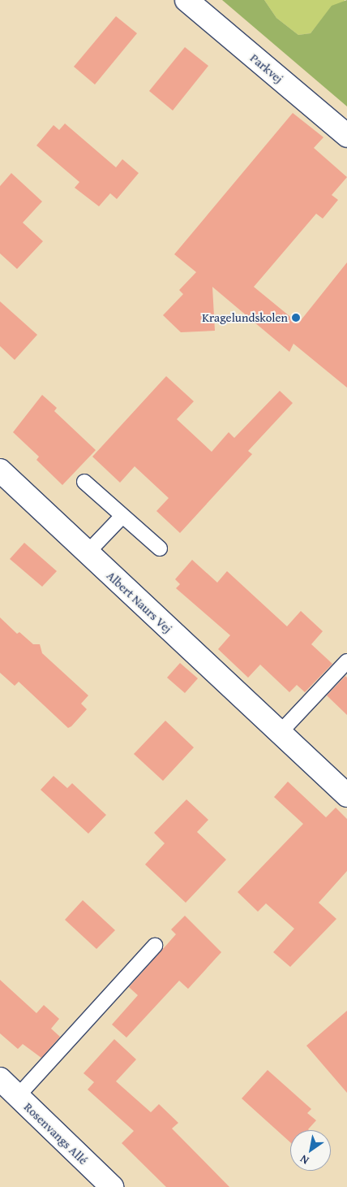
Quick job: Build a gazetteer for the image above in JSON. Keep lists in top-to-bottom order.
{
  "streets": {
    "street": ["Parkvej", "Albert Naurs Vej", "Rosenvangs Allé"]
  },
  "places": ["Kragelundskolen"],
  "north": "bottom left"
}
